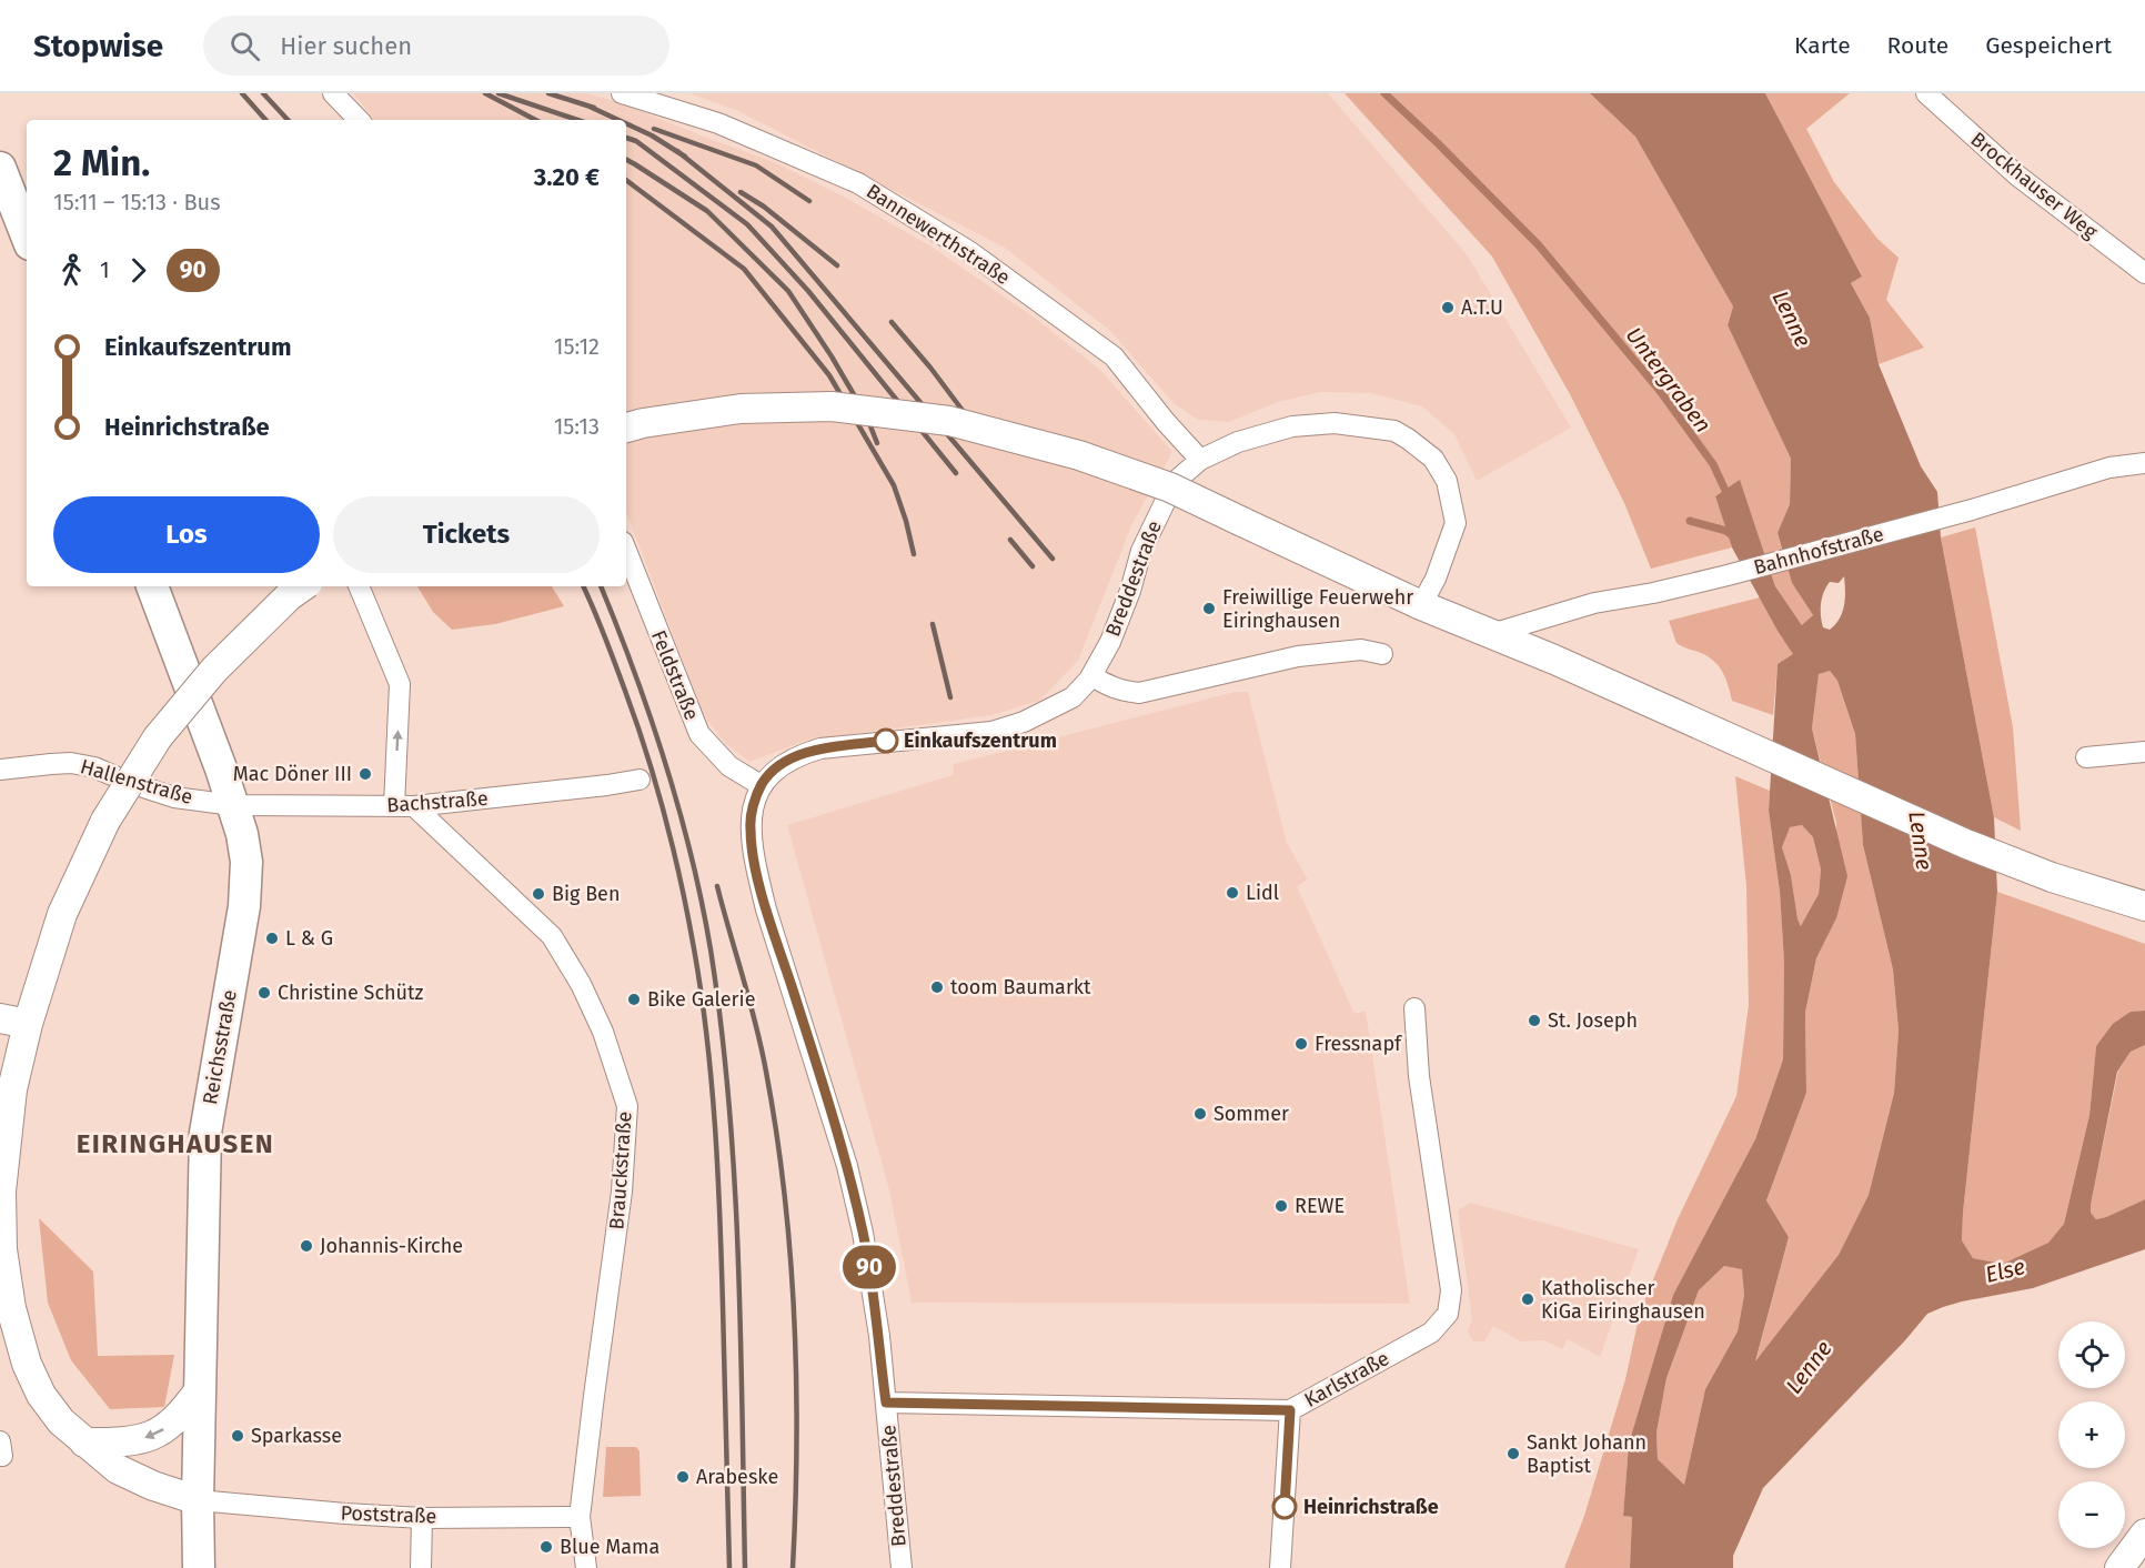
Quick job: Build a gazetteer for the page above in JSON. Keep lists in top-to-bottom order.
{
  "streets": {
    "main road": ["Reichsstraße"],
    "street": [
      "Brockhauser Weg",
      "Bannewerthstraße",
      "Bahnhofstraße",
      "Breddestraße",
      "Feldstraße",
      "Hallenstraße",
      "Bachstraße",
      "Brauckstraße",
      "Karlstraße",
      "Poststraße"
    ]
  },
  "crossings": [
    ["Bannewerthstraße", "Breddestraße"],
    ["Breddestraße", "Feldstraße"],
    ["Breddestraße", "Karlstraße"],
    ["Hallenstraße", "Bachstraße"],
    ["Hallenstraße", "Reichsstraße"],
    ["Bachstraße", "Reichsstraße"],
    ["Bachstraße", "Brauckstraße"],
    ["Reichsstraße", "Poststraße"],
    ["Brauckstraße", "Poststraße"]
  ],
  "districts": ["EIRINGHAUSEN"],
  "water": ["Lenne", "Untergraben", "Else"],
  "places": [
    "A.T.U",
    "Freiwillige Feuerwehr Eiringhausen",
    "Einkaufszentrum",
    "Mac Döner III",
    "Lidl",
    "Big Ben",
    "L & G",
    "toom Baumarkt",
    "Christine Schütz",
    "Bike Galerie",
    "St. Joseph",
    "Fressnapf",
    "Sommer",
    "REWE",
    "Johannis-Kirche",
    "Katholischer KiGa Eiringhausen",
    "Sparkasse",
    "Sankt Johann Baptist",
    "Arabeske",
    "Heinrichstraße",
    "Blue Mama"
  ],
  "lines": ["bus line 90"],
  "page": {
    "header": "Stopwise",
    "search": "Hier suchen",
    "nav": ["Karte", "Route", "Gespeichert"],
    "on_map": "90",
    "heading": ["2 Min.", "15:11 – 15:13 · Bus", "3.20 €"],
    "legs": ["1", "90"],
    "list": [
      {
        "name": "Einkaufszentrum",
        "value": "15:12"
      },
      {
        "name": "Heinrichstraße",
        "value": "15:13"
      }
    ],
    "buttons": ["Los", "Tickets"],
    "map_buttons": ["+", "−"]
  }
}
